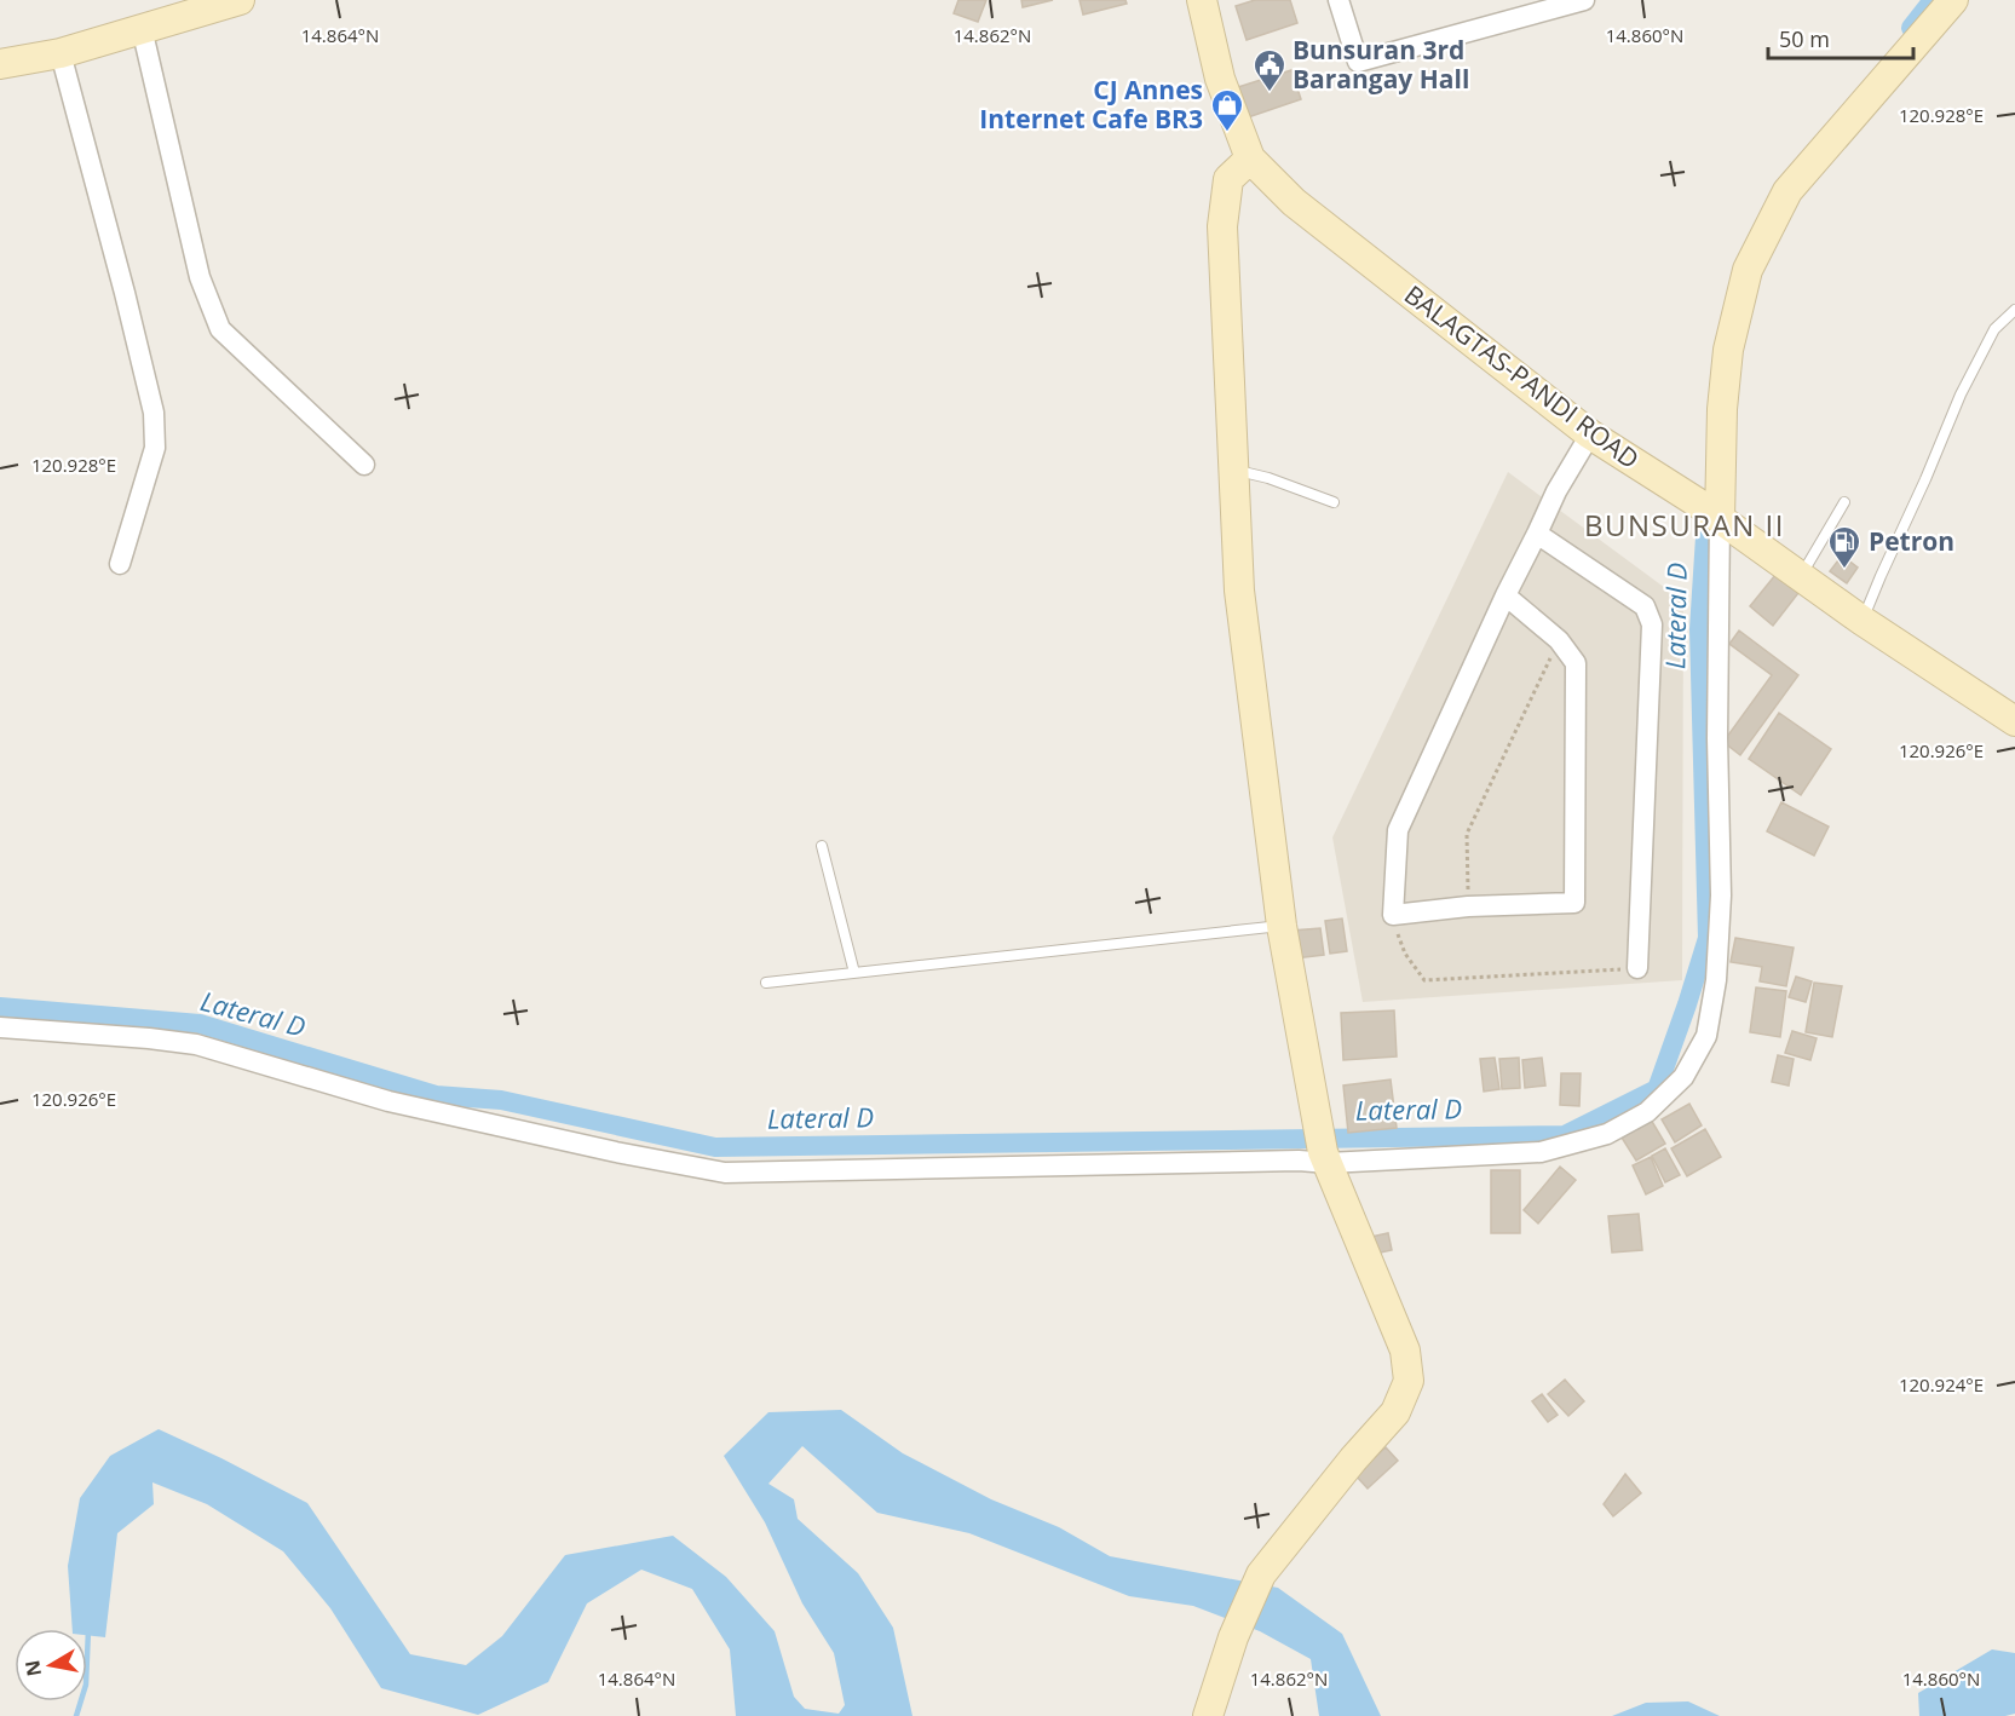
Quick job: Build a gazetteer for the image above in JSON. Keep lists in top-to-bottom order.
{
  "streets": {
    "street": ["BALAGTAS-PANDI ROAD"]
  },
  "districts": ["BUNSURAN II"],
  "water": ["Lateral D"],
  "places": {
    "public building": ["Bunsuran 3rd Barangay Hall"],
    "shop": ["CJ Annes Internet Cafe BR3"],
    "fuel station": ["Petron"]
  },
  "scale_bar": "50 m",
  "north": "left",
  "coordinates": [
    "14.864°N",
    "14.862°N",
    "14.860°N",
    "120.928°E",
    "120.926°E",
    "120.924°E"
  ]
}
